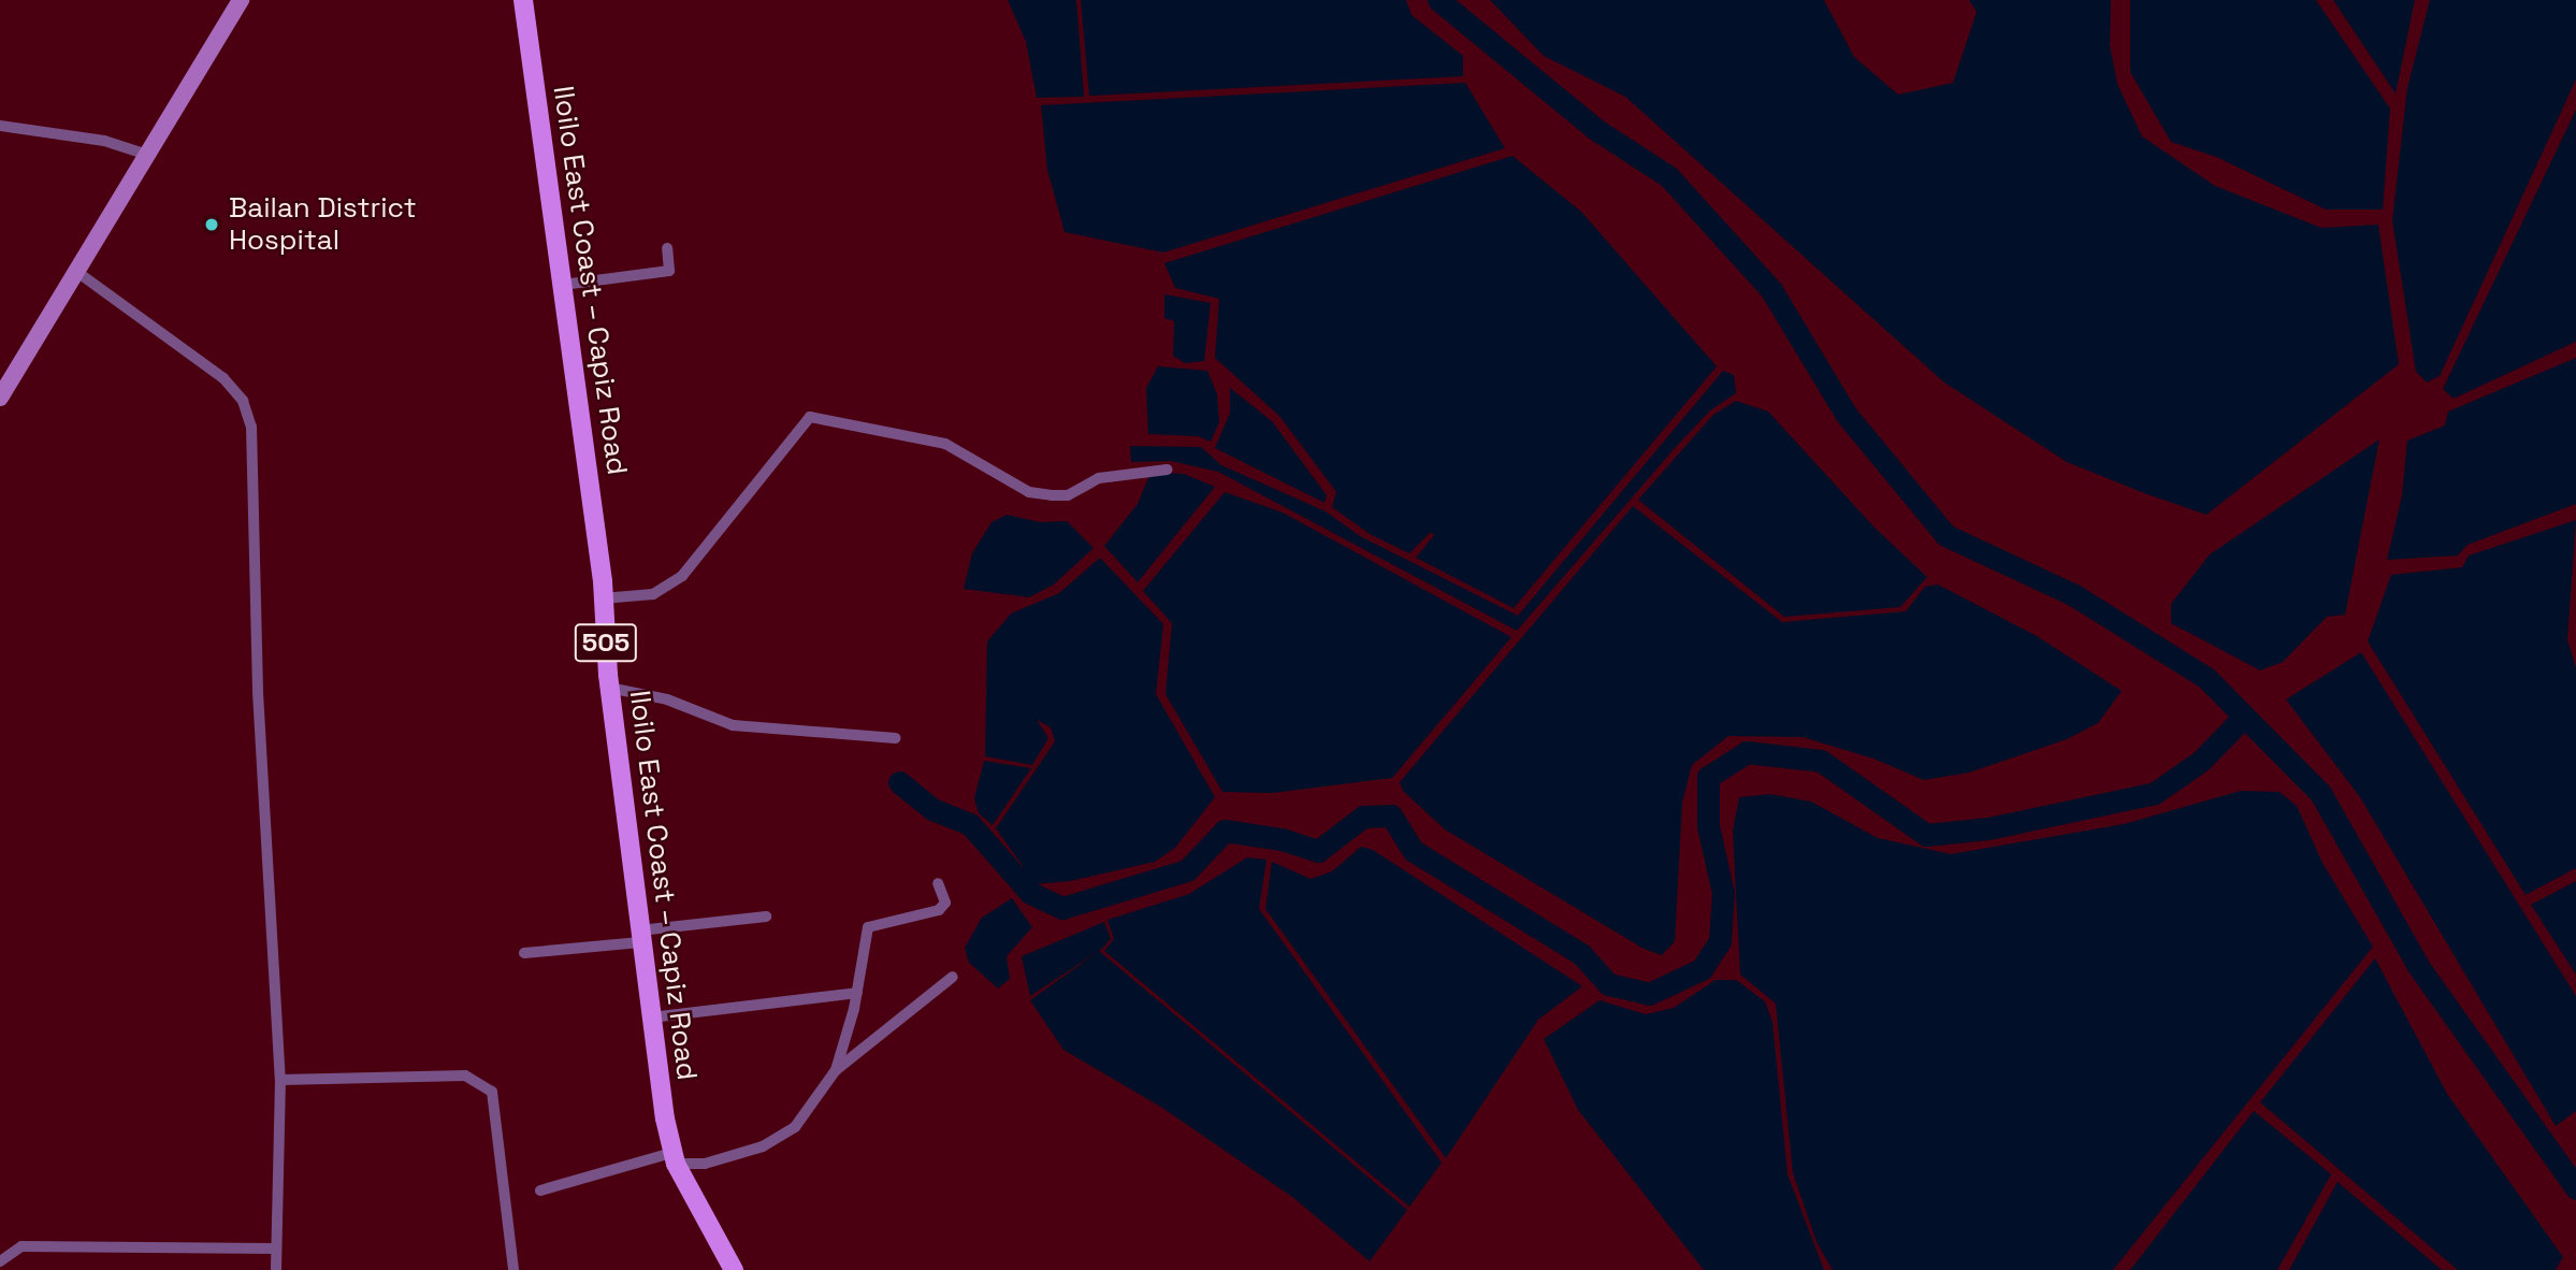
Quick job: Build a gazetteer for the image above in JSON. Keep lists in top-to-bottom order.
{
  "streets": {
    "main road": ["Iloilo East Coast – Capiz Road", "505"]
  },
  "places": ["Bailan District Hospital"]
}
